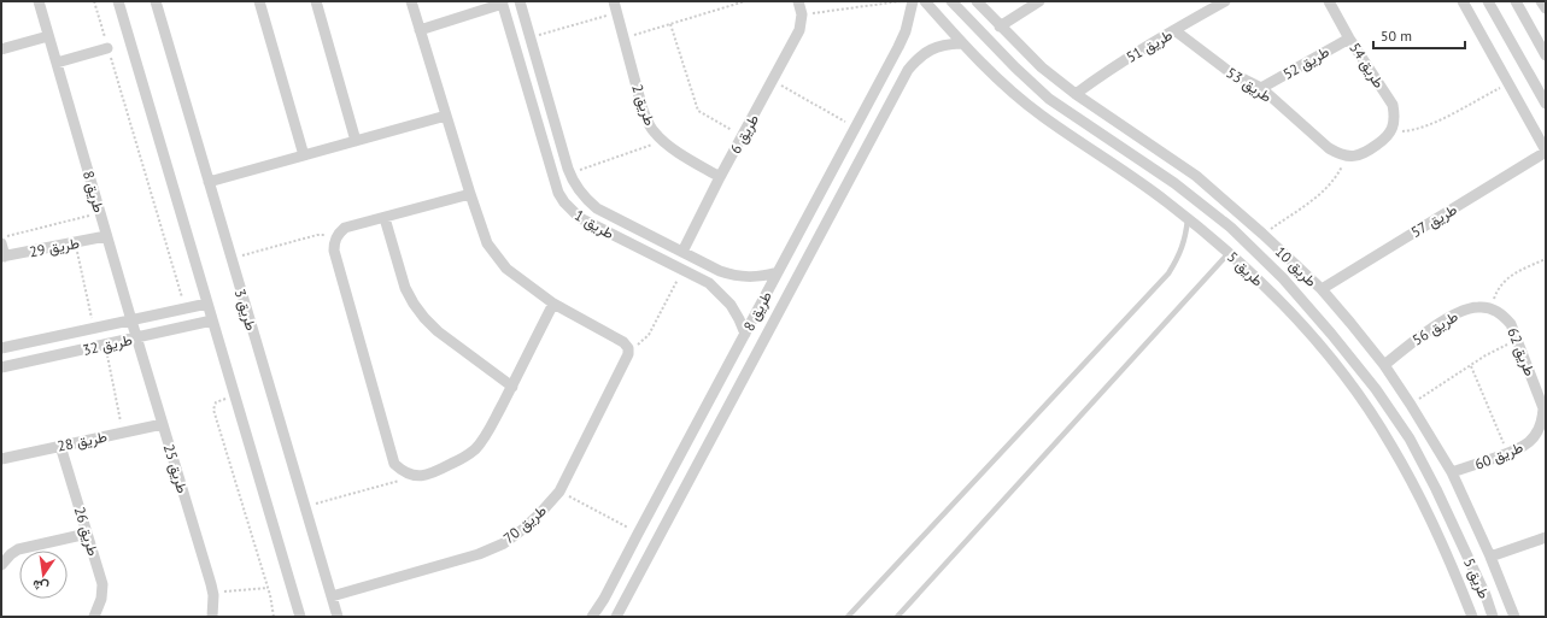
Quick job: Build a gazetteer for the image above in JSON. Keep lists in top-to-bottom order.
{
  "streets": {
    "street": [
      "طريق 51",
      "طريق 52",
      "طريق 54",
      "طريق 53",
      "طريق 2",
      "طريق 6",
      "طريق 8",
      "طريق 57",
      "طريق 1",
      "طريق 29",
      "طريق 10",
      "طريق 5",
      "طريق 3",
      "طريق 56",
      "طريق 32",
      "طريق 62",
      "طريق 28",
      "طريق 60",
      "طريق 25",
      "طريق 70",
      "طريق 26"
    ]
  },
  "crossings": [
    ["طريق 51", "طريق 53"],
    ["طريق 51", "طريق 10"],
    ["طريق 52", "طريق 54"],
    ["طريق 52", "طريق 53"],
    ["طريق 2", "طريق 6"],
    ["طريق 6", "طريق 1"],
    ["طريق 8", "طريق 1"],
    ["طريق 8", "طريق 29"],
    ["طريق 8", "طريق 5"],
    ["طريق 8", "طريق 32"],
    ["طريق 8", "طريق 25"],
    ["طريق 57", "طريق 10"],
    ["طريق 10", "طريق 56"],
    ["طريق 10", "طريق 60"],
    ["طريق 3", "طريق 70"],
    ["طريق 56", "طريق 62"],
    ["طريق 32", "طريق 25"],
    ["طريق 62", "طريق 60"],
    ["طريق 28", "طريق 25"],
    ["طريق 28", "طريق 26"]
  ],
  "scale_bar": "50 m",
  "north": "bottom"
}
